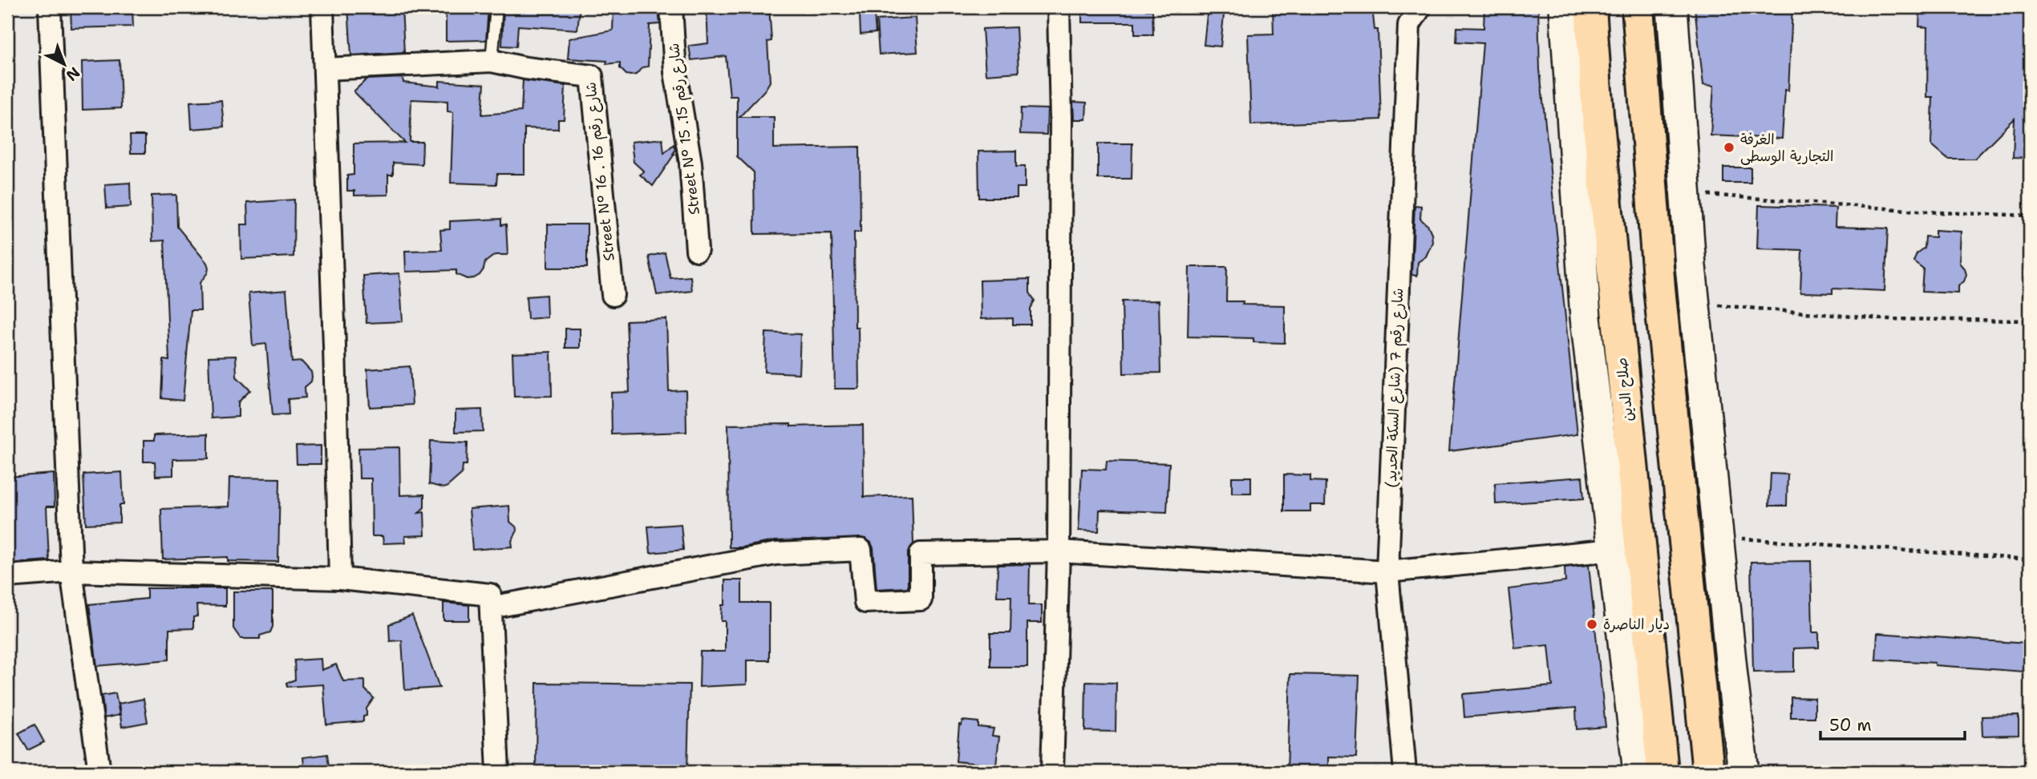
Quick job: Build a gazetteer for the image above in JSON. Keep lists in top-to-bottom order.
{
  "streets": {
    "highway": ["صلاح الدين"],
    "street": ["Street N° 15 .شارع رقم 15", "Street N° 16 . شارع رقم 16", "شارع رقم 7 (شارع السكة الحديد)"]
  },
  "places": ["الغرفة التجارية الوسطى", "ديار الناصرة"],
  "scale_bar": "50 m",
  "north": "bottom right"
}
